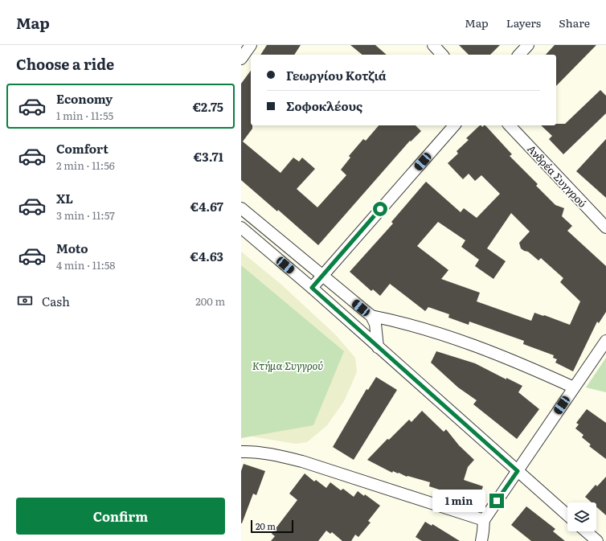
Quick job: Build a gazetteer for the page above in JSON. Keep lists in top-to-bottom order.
{
  "streets": {
    "street": ["Ανδρέα Συγγρού"]
  },
  "parks": ["Κτήμα Συγγρού"],
  "scale_bar": "20 m",
  "page": {
    "header": "Map",
    "nav": ["Map", "Layers", "Share"],
    "heading": "Choose a ride",
    "banner": ["Γεωργίου Κοτζιά", "Σοφοκλέους"],
    "list": [
      {
        "name": "Economy",
        "note": "1 min · 11:55",
        "value": "€2.75"
      },
      {
        "name": "Comfort",
        "note": "2 min · 11:56",
        "value": "€3.71"
      },
      {
        "name": "XL",
        "note": "3 min · 11:57",
        "value": "€4.67"
      },
      {
        "name": "Moto",
        "note": "4 min · 11:58",
        "value": "€4.63"
      }
    ],
    "pay": ["Cash", "200 m"],
    "bubble": "1 min",
    "buttons": "Confirm",
    "scale": "20 m"
  }
}
